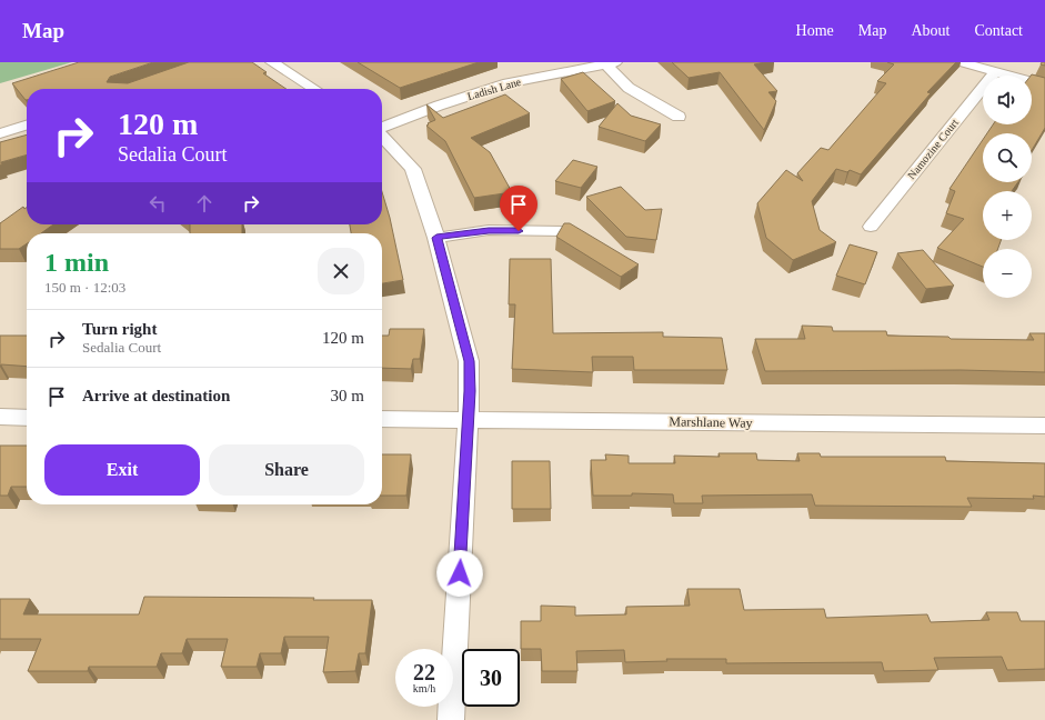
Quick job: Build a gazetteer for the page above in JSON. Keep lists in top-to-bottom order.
{
  "streets": {
    "street": ["Ladish Lane", "Namozine Court", "Marshlane Way"]
  },
  "page": {
    "header": "Map",
    "nav": [
      "Home",
      "Map",
      "About",
      "Contact"
    ],
    "map_buttons": ["+", "−"],
    "turn": ["120 m", "Sedalia Court"],
    "heading": ["1 min", "150 m · 12:03"],
    "list": [
      {
        "name": "Turn right",
        "note": "Sedalia Court",
        "value": "120 m"
      },
      {
        "name": "Arrive at destination",
        "value": "30 m"
      }
    ],
    "buttons": ["Exit", "Share"],
    "speed": "22 km/h",
    "limit": "30"
  }
}
